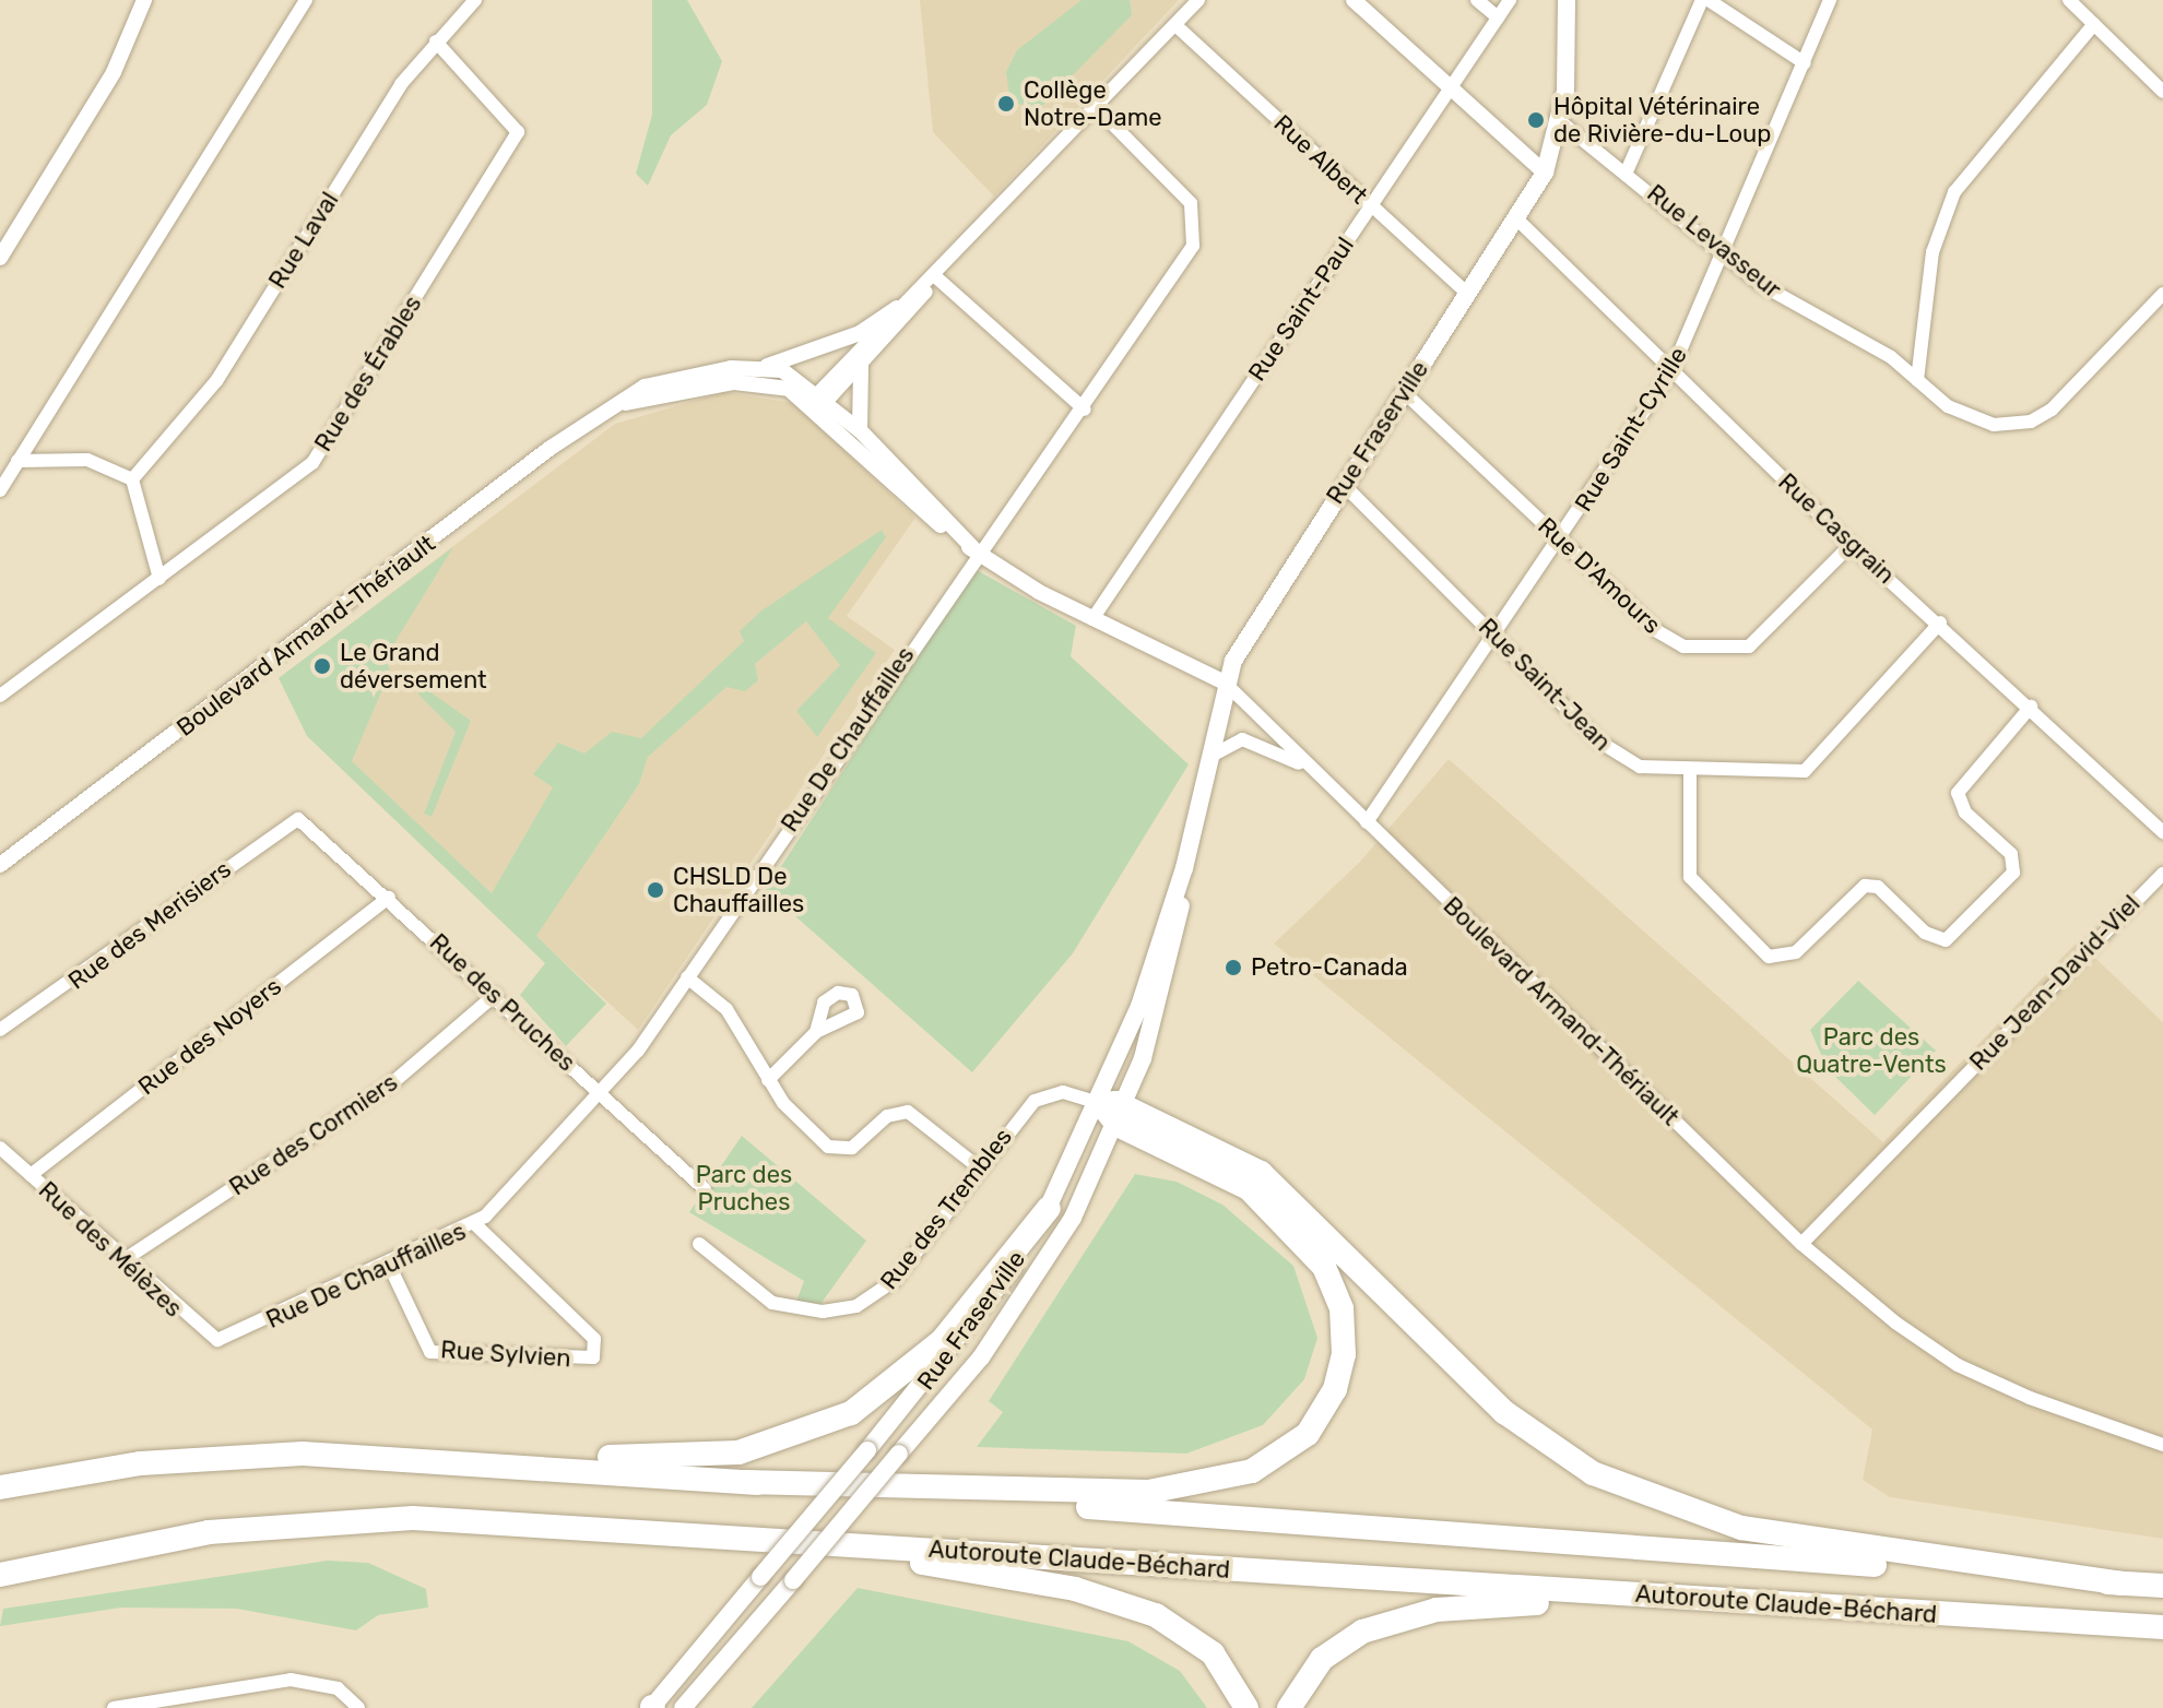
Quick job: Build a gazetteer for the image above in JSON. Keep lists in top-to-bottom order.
{
  "streets": {
    "highway": ["Autoroute Claude-Béchard"],
    "main road": ["Rue Fraserville"],
    "street": [
      "Rue Albert",
      "Rue Laval",
      "Rue Levasseur",
      "Rue Saint-Paul",
      "Rue des Érables",
      "Rue Saint-Cyrille",
      "Rue Casgrain",
      "Rue D'Amours",
      "Boulevard Armand-Thériault",
      "Rue Saint-Jean",
      "Rue De Chauffailles",
      "Rue des Merisiers",
      "Rue Jean-David-Viel",
      "Rue des Pruches",
      "Rue des Noyers",
      "Rue des Cormiers",
      "Rue des Trembles",
      "Rue des Mélèzes",
      "Rue Sylvien"
    ]
  },
  "crossings": [
    ["Rue Albert", "Rue Saint-Paul"],
    ["Rue Albert", "Rue Fraserville"],
    ["Rue Laval", "Rue des Érables"],
    ["Rue Levasseur", "Rue Saint-Cyrille"],
    ["Rue Levasseur", "Rue Fraserville"],
    ["Rue Saint-Paul", "Boulevard Armand-Thériault"],
    ["Rue Saint-Cyrille", "Rue Casgrain"],
    ["Rue Saint-Cyrille", "Rue D'Amours"],
    ["Rue Saint-Cyrille", "Boulevard Armand-Thériault"],
    ["Rue Saint-Cyrille", "Rue Saint-Jean"],
    ["Rue Fraserville", "Rue Casgrain"],
    ["Rue Fraserville", "Rue D'Amours"],
    ["Rue Fraserville", "Boulevard Armand-Thériault"],
    ["Rue Fraserville", "Rue Saint-Jean"],
    ["Rue Fraserville", "Rue des Trembles"],
    ["Rue Casgrain", "Rue D'Amours"],
    ["Rue Casgrain", "Rue Saint-Jean"],
    ["Boulevard Armand-Thériault", "Rue De Chauffailles"],
    ["Boulevard Armand-Thériault", "Rue Jean-David-Viel"],
    ["Rue De Chauffailles", "Rue des Pruches"],
    ["Rue De Chauffailles", "Rue des Mélèzes"],
    ["Rue De Chauffailles", "Rue Sylvien"],
    ["Rue des Merisiers", "Rue des Pruches"],
    ["Rue des Pruches", "Rue des Noyers"],
    ["Rue des Pruches", "Rue des Cormiers"],
    ["Rue des Noyers", "Rue des Mélèzes"],
    ["Rue des Cormiers", "Rue des Mélèzes"]
  ],
  "parks": ["Parc des Quatre-Vents", "Parc des Pruches"],
  "places": [
    "Collège Notre-Dame",
    "Hôpital Vétérinaire de Rivière-du-Loup",
    "Le Grand déversement",
    "CHSLD De Chauffailles",
    "Petro-Canada"
  ]
}
